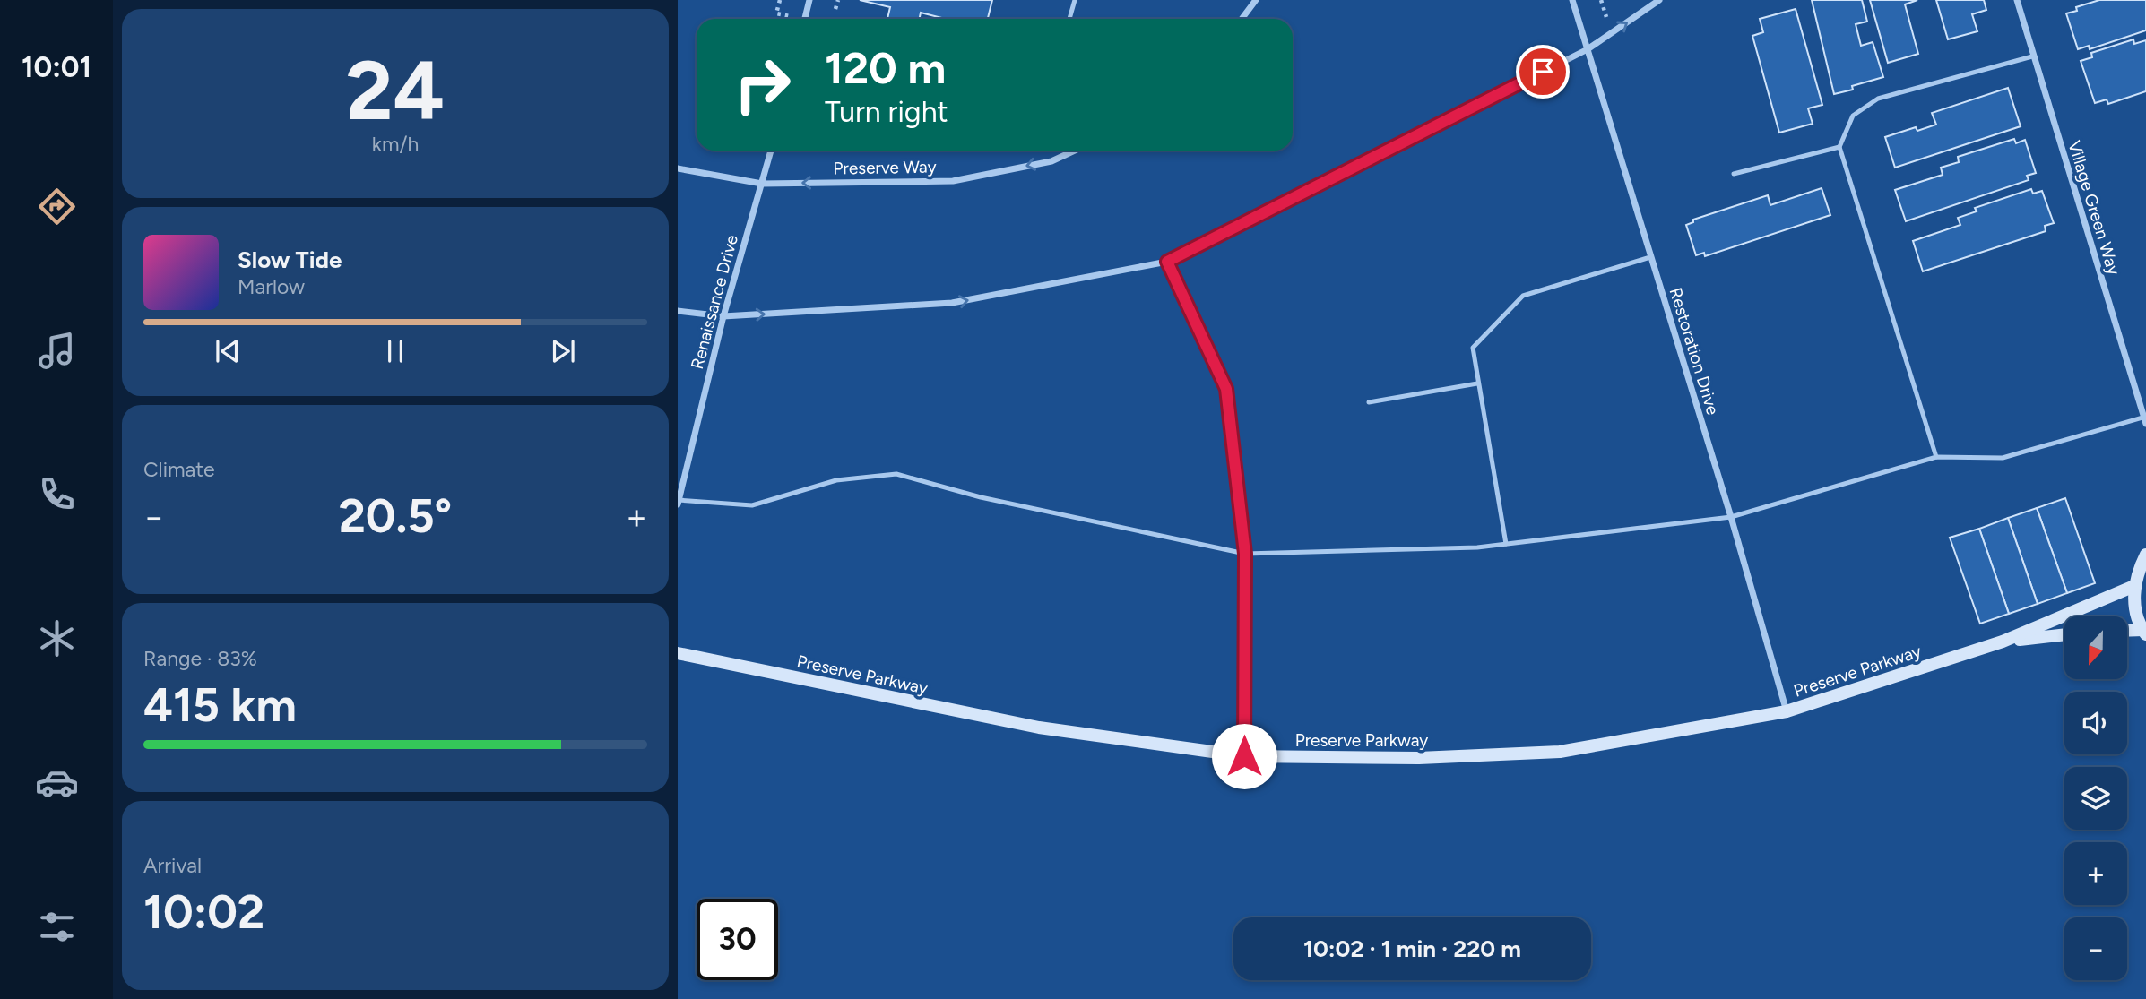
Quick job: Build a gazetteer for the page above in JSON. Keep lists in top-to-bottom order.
{
  "streets": {
    "street": [
      "Preserve Way",
      "Village Green Way",
      "Renaissance Drive",
      "Restoration Drive",
      "Preserve Parkway"
    ]
  },
  "crossings": [
    ["Preserve Way", "Renaissance Drive"],
    ["Restoration Drive", "Preserve Parkway"]
  ],
  "one_way": ["Preserve Way"],
  "north": "bottom",
  "page": {
    "tabs": "10:01",
    "tile": [
      ["24", "km/h"],
      "Climate",
      ["Range · 83%", "415 km"],
      ["Arrival", "10:02"]
    ],
    "turn": ["120 m", "Turn right"],
    "song": ["Slow Tide", "Marlow"],
    "heat": ["−", "20.5°", "+"],
    "map_buttons": ["+", "−"],
    "limit": "30",
    "trip": "10:02 · 1 min · 220 m"
  }
}
